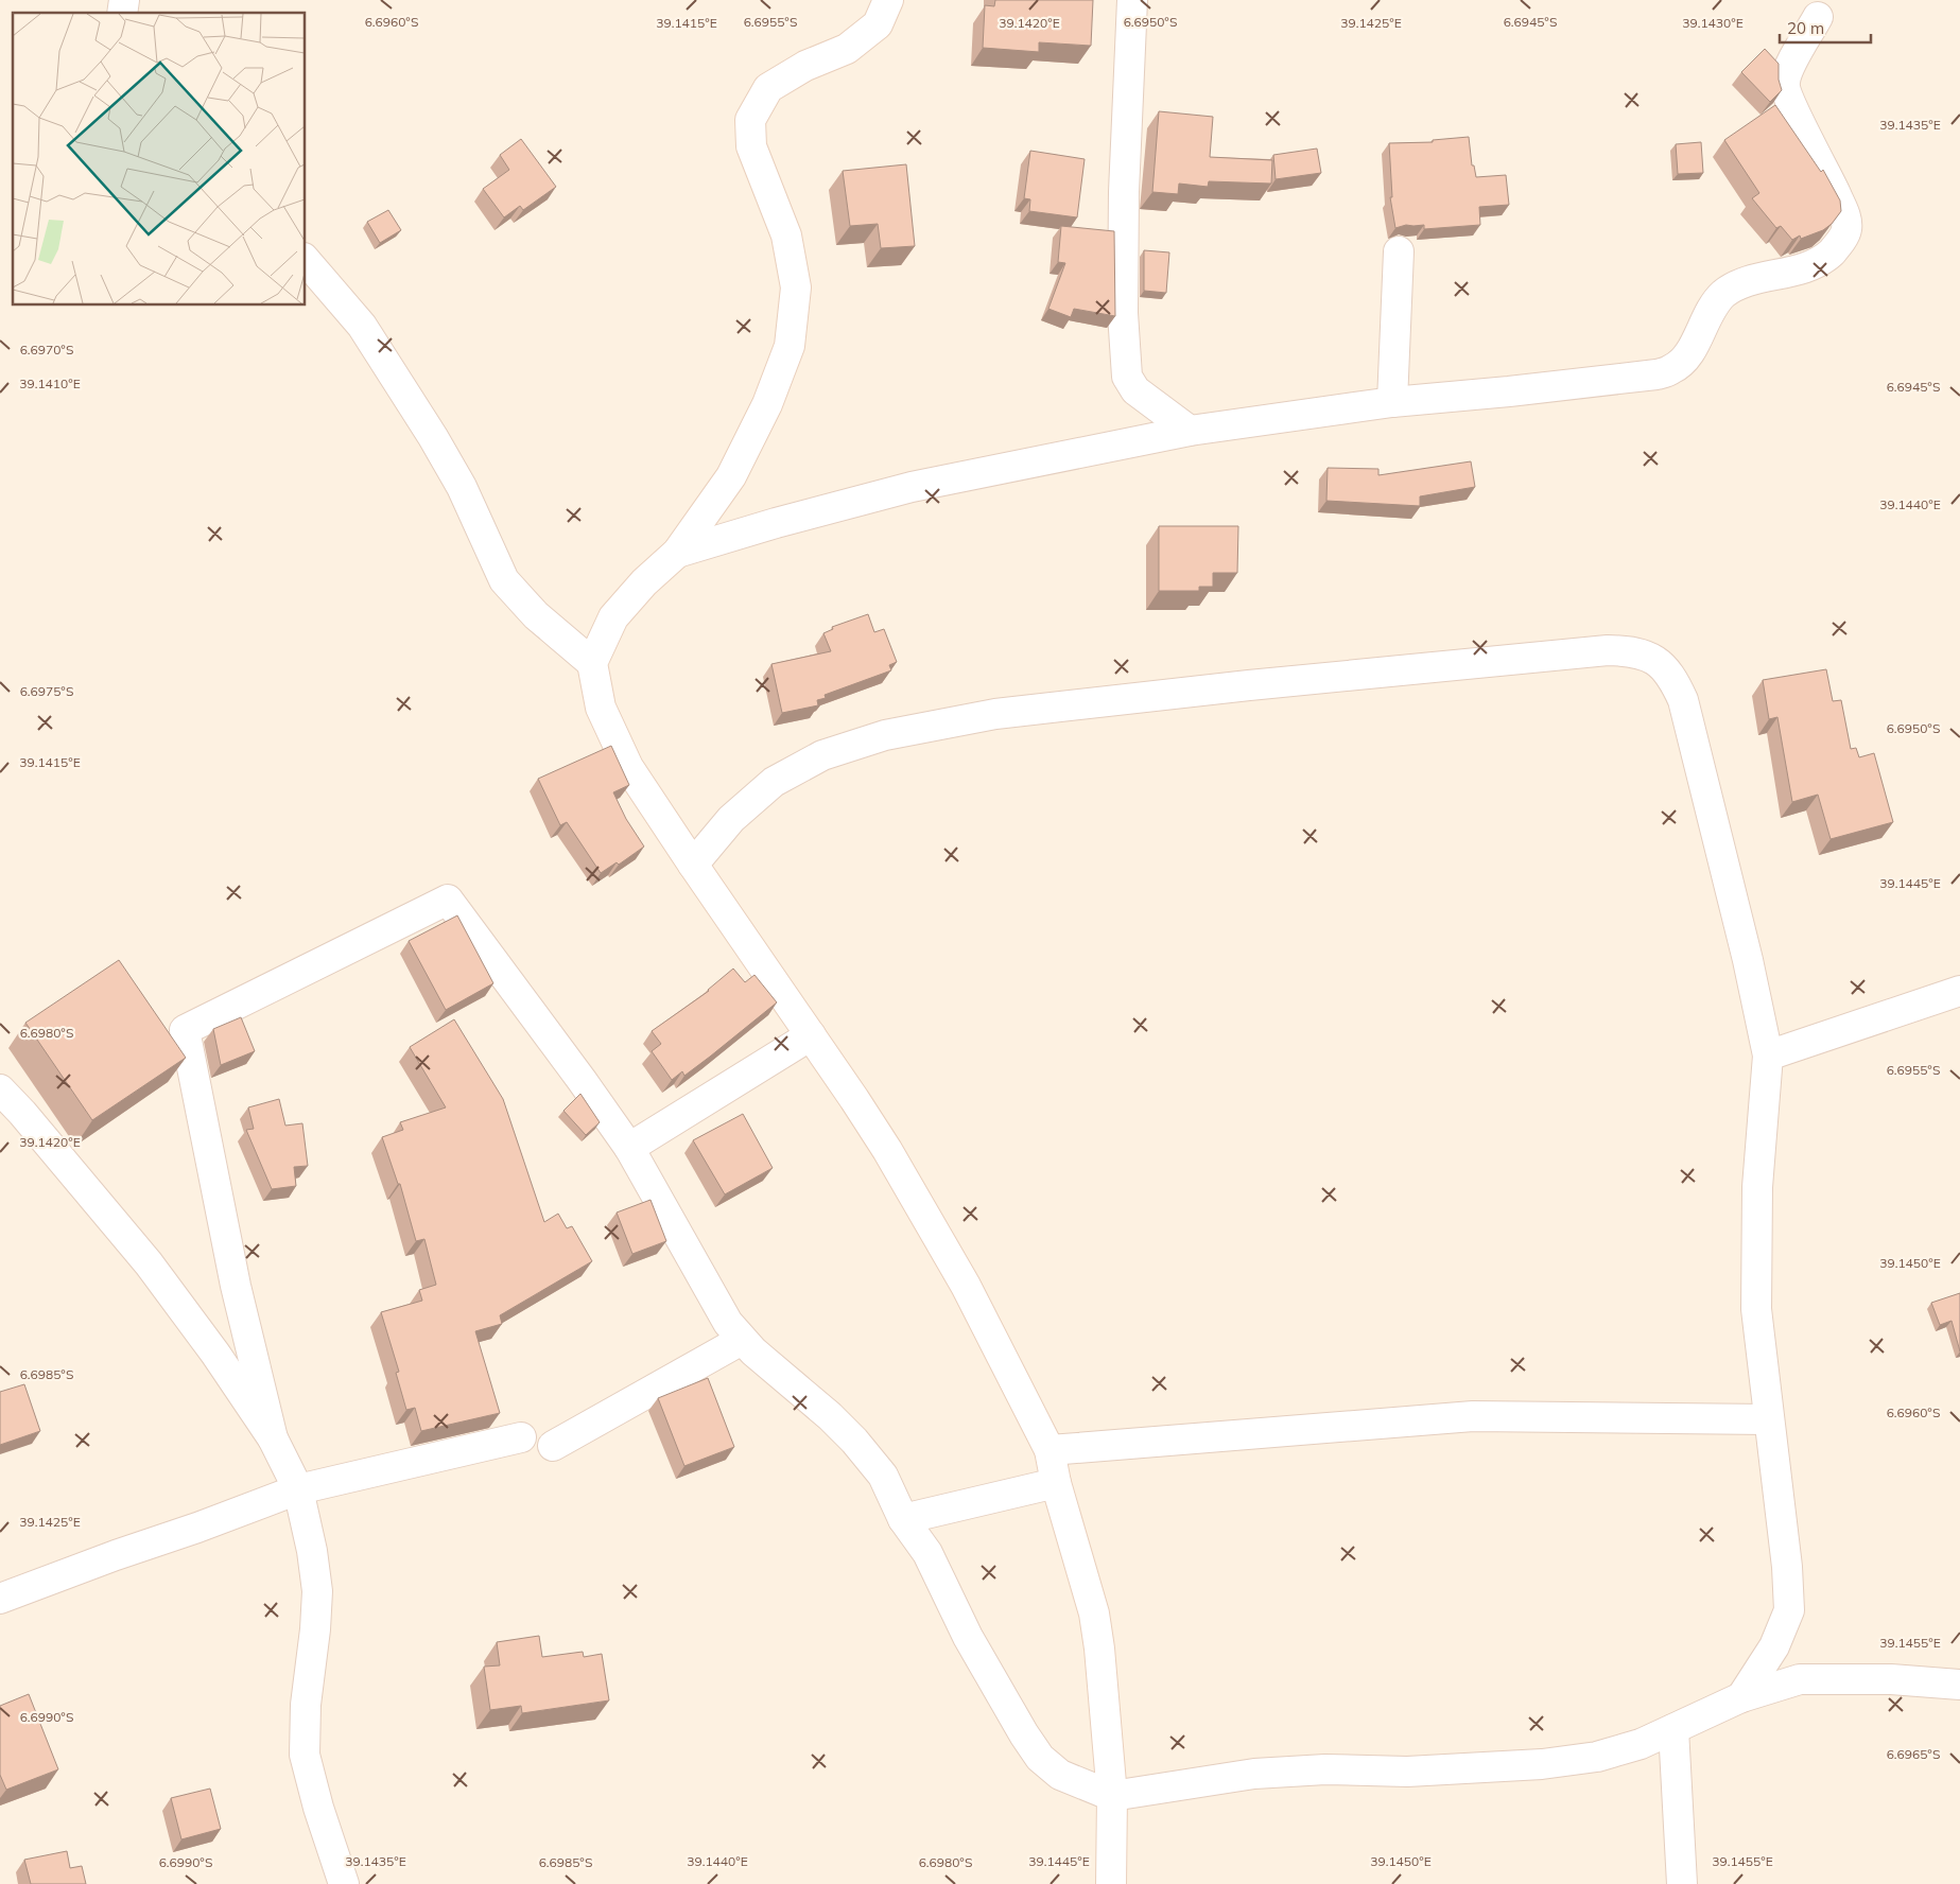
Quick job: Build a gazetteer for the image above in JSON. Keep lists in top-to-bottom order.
{
  "scale_bar": "20 m",
  "coordinates": [
    "6.6945°S",
    "6.6960°S",
    "6.6955°S",
    "6.6950°S",
    "39.1415°E",
    "39.1420°E",
    "39.1425°E",
    "39.1430°E",
    "39.1435°E",
    "6.6970°S",
    "39.1410°E",
    "39.1440°E",
    "6.6975°S",
    "39.1445°E",
    "6.6980°S",
    "39.1450°E",
    "6.6985°S",
    "39.1455°E",
    "6.6990°S",
    "6.6965°S"
  ]
}
